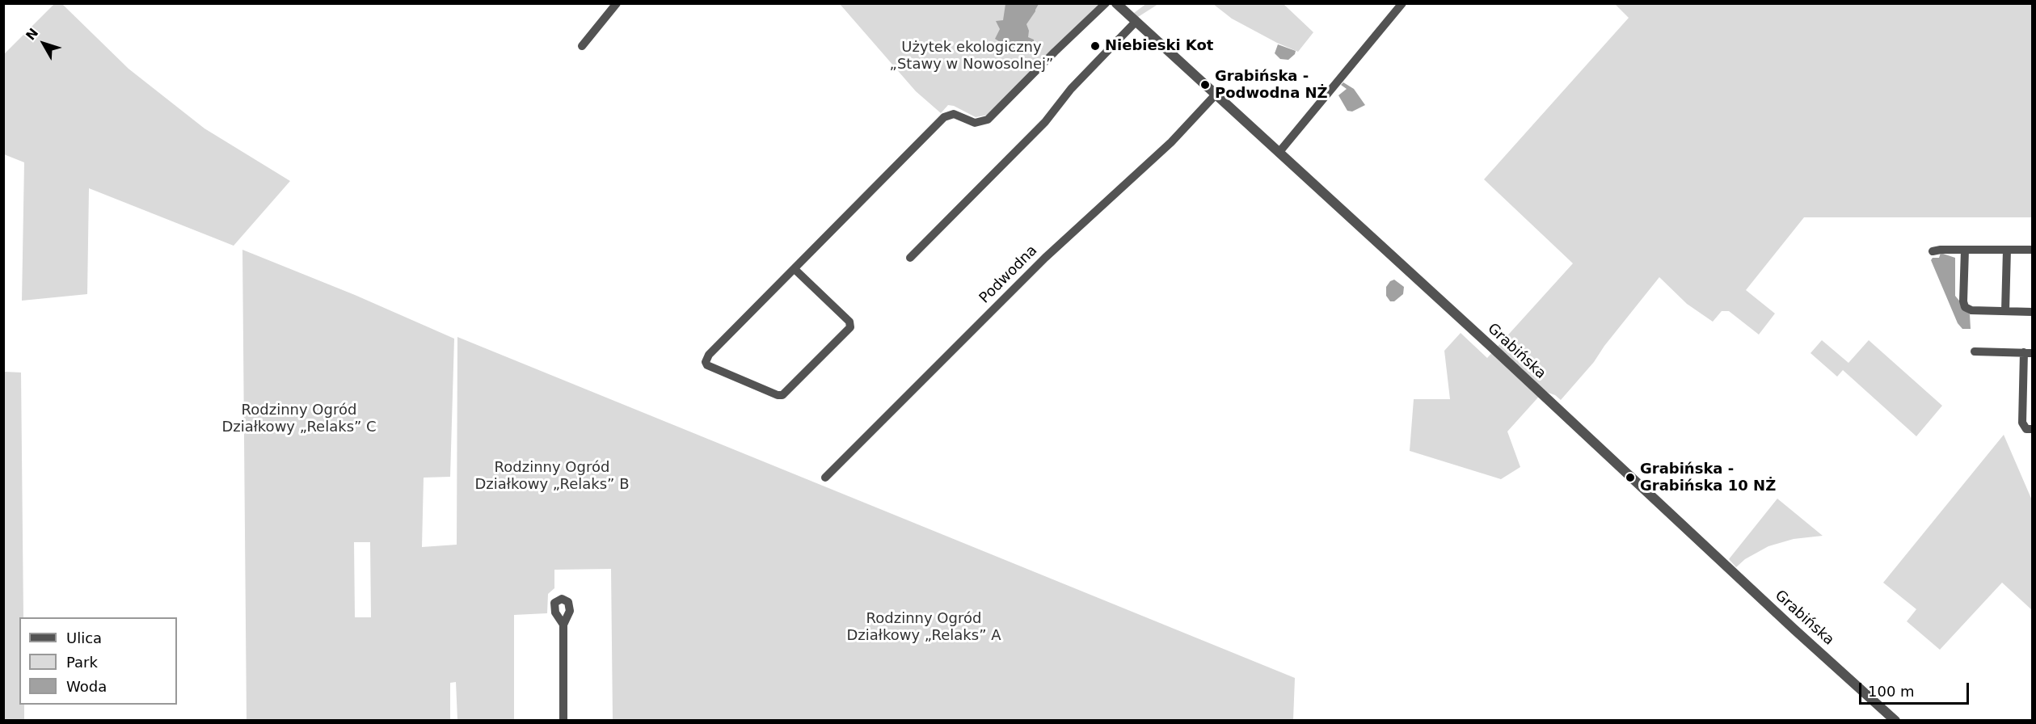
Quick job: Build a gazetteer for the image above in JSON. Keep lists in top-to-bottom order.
{
  "streets": {
    "street": ["Podwodna", "Grabińska"]
  },
  "crossings": [
    ["Podwodna", "Grabińska"]
  ],
  "parks": [
    "Użytek ekologiczny „Stawy w Nowosolnej”",
    "Rodzinny Ogród Działkowy „Relaks” C",
    "Rodzinny Ogród Działkowy „Relaks” B",
    "Rodzinny Ogród Działkowy „Relaks” A"
  ],
  "places": ["Niebieski Kot", "Grabińska - Podwodna NŻ", "Grabińska - Grabińska 10 NŻ"],
  "legend": ["Ulica", "Park", "Woda"],
  "scale_bar": "100 m",
  "north": "top left"
}
